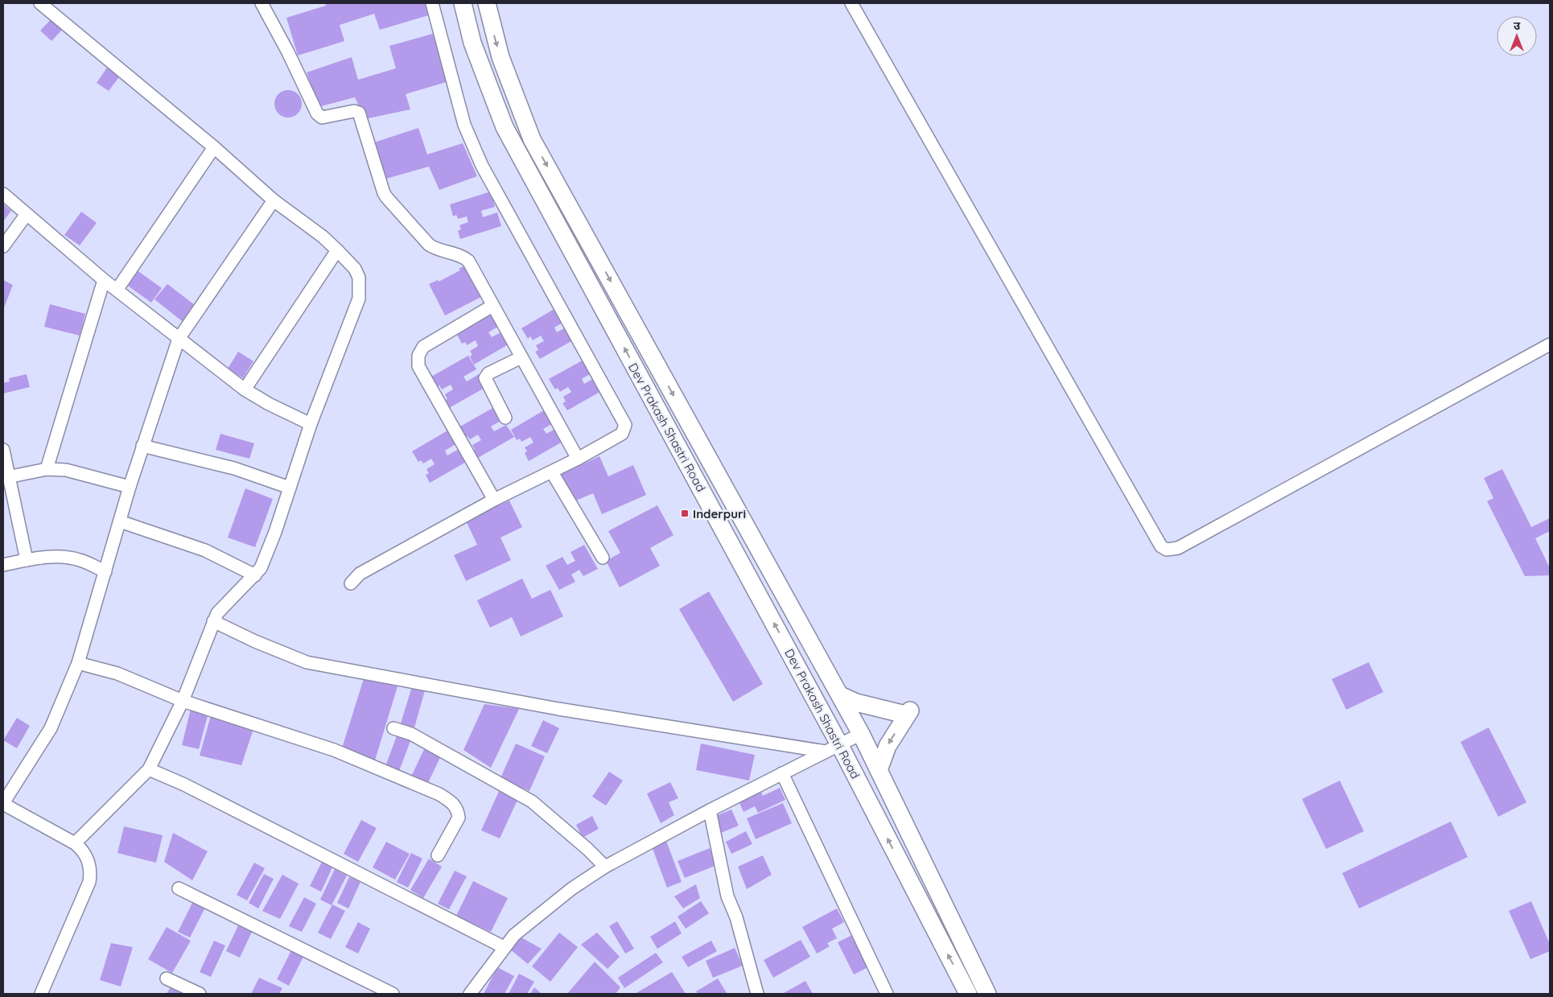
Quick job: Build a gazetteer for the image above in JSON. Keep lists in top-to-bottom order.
{
  "streets": {
    "street": ["Dev Prakash Shastri Road"]
  },
  "places": {
    "transit": ["Inderpuri"]
  },
  "north": "top"
}
